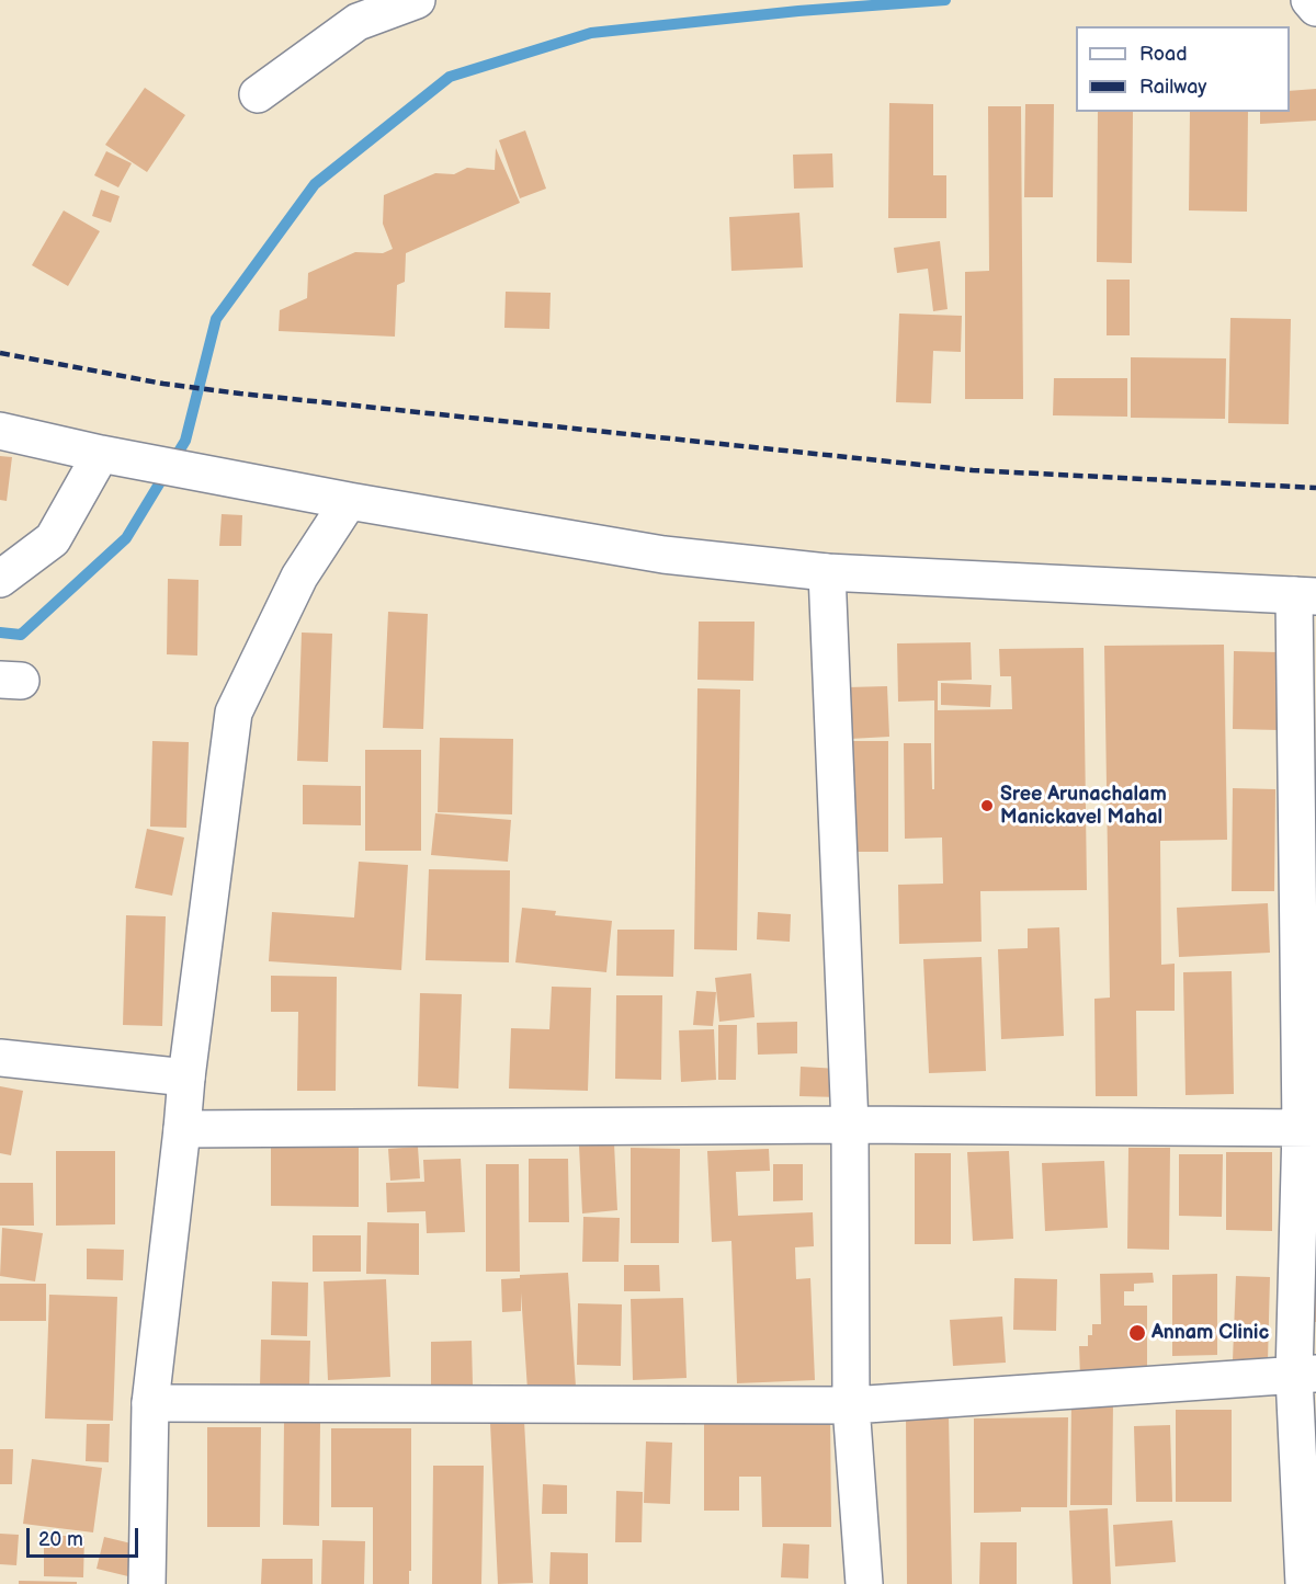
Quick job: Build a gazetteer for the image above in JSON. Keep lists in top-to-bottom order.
{
  "places": ["Sree Arunachalam Manickavel Mahal", "Annam Clinic"],
  "legend": ["Road", "Railway"],
  "scale_bar": "20 m"
}
